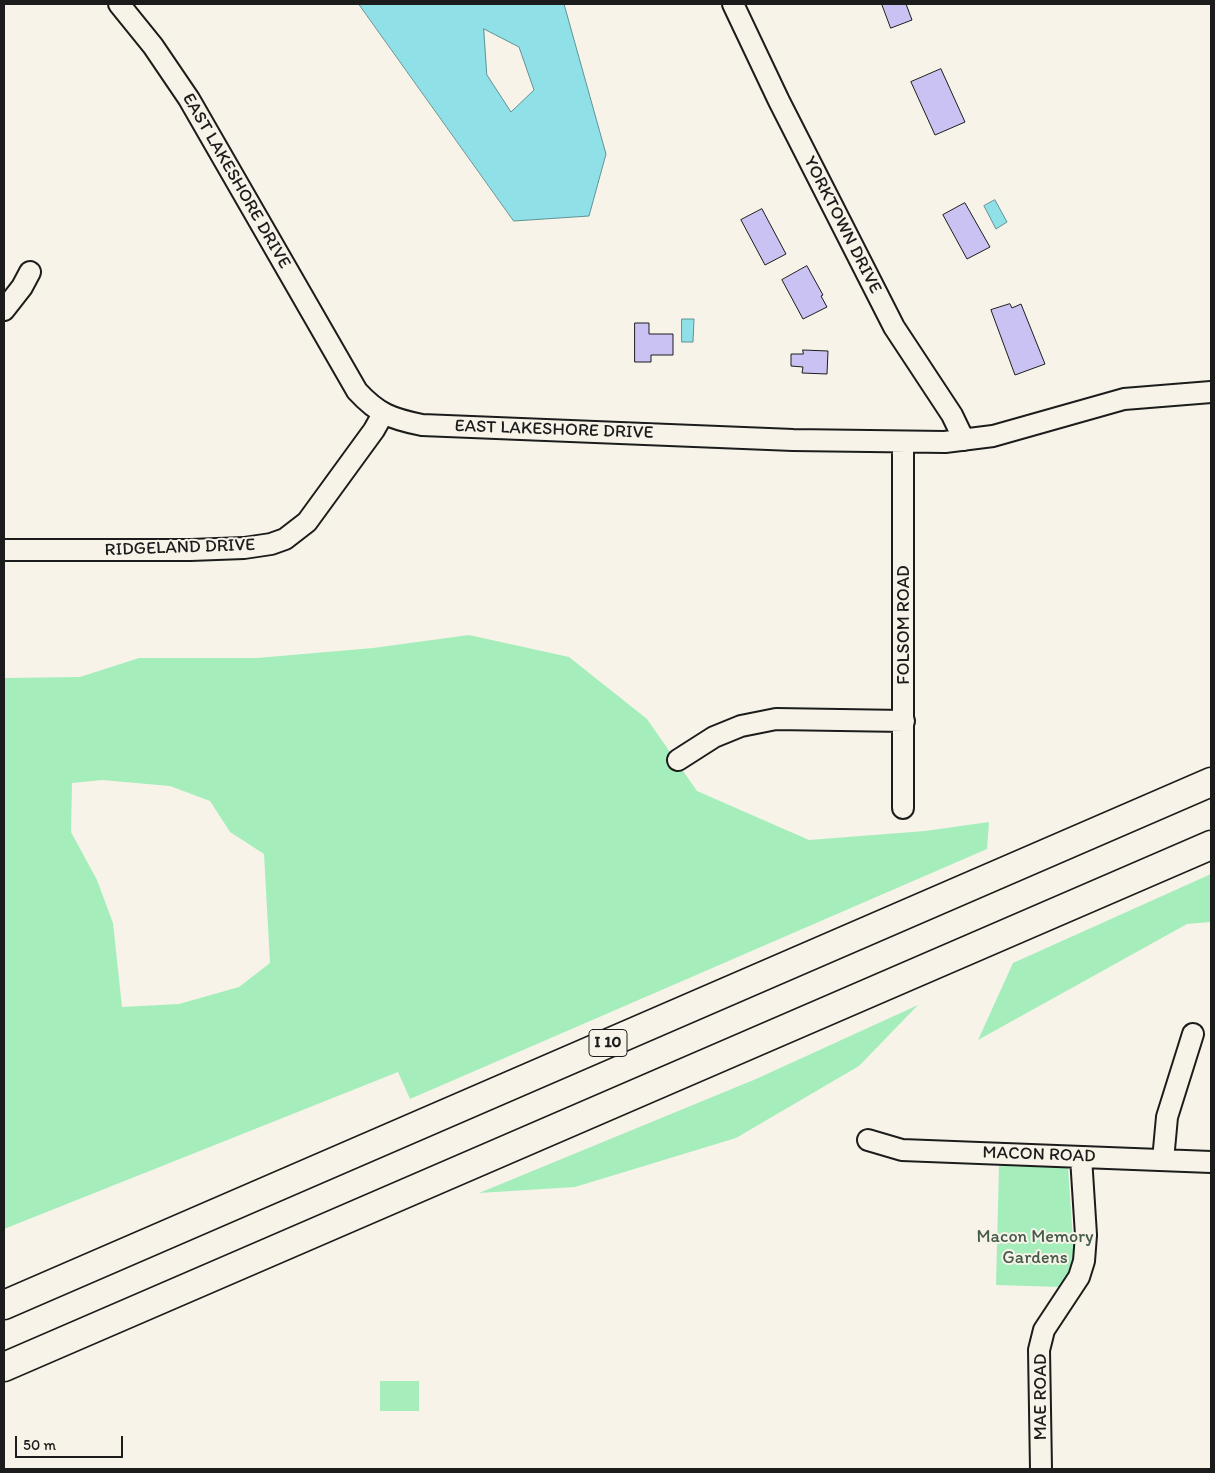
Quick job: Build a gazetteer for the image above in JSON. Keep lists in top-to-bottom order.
{
  "streets": {
    "highway": ["I 10"],
    "street": [
      "EAST LAKESHORE DRIVE",
      "YORKTOWN DRIVE",
      "RIDGELAND DRIVE",
      "FOLSOM ROAD",
      "MACON ROAD",
      "MAE ROAD"
    ]
  },
  "crossings": [
    ["EAST LAKESHORE DRIVE", "YORKTOWN DRIVE"],
    ["EAST LAKESHORE DRIVE", "RIDGELAND DRIVE"],
    ["EAST LAKESHORE DRIVE", "FOLSOM ROAD"],
    ["MACON ROAD", "MAE ROAD"]
  ],
  "parks": ["Macon Memory Gardens"],
  "scale_bar": "50 m"
}
